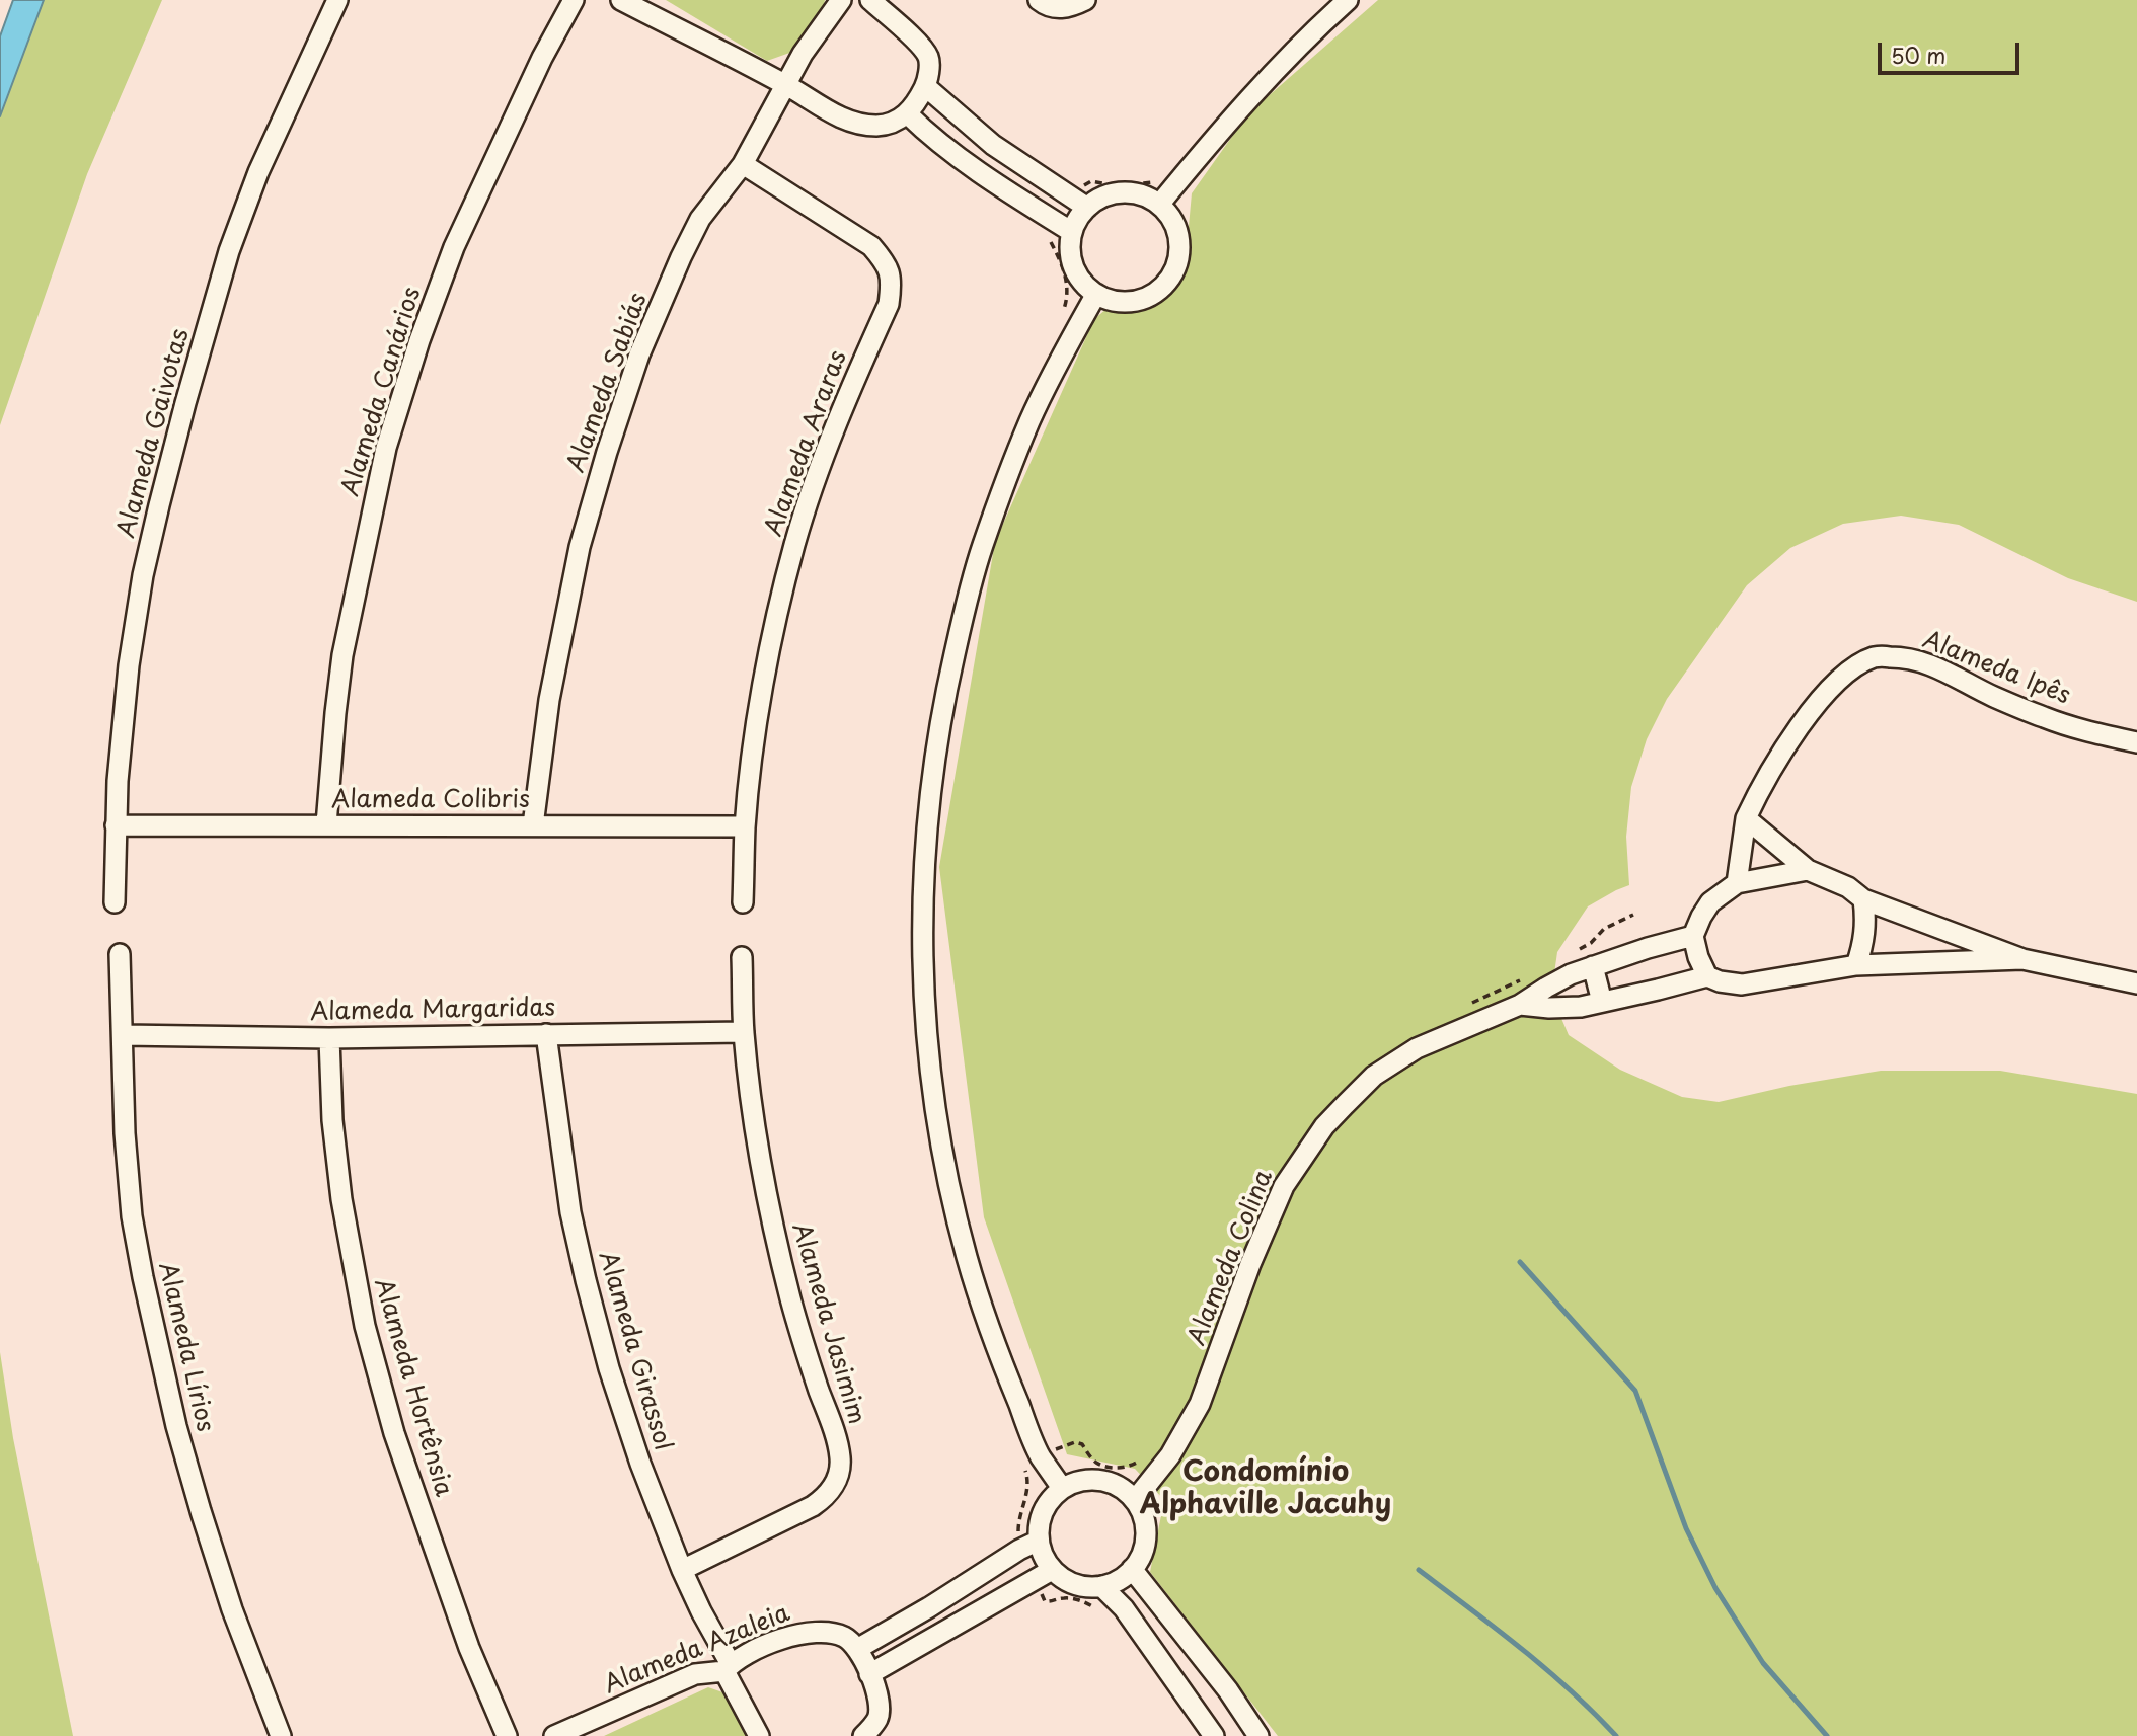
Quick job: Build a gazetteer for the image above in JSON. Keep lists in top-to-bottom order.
{
  "streets": {
    "street": [
      "Alameda Sabiás",
      "Alameda Canários",
      "Alameda Gaivotas",
      "Alameda Araras",
      "Alameda Ipês",
      "Alameda Colibris",
      "Alameda Margaridas",
      "Alameda Colina",
      "Alameda Jasimim",
      "Alameda Lírios",
      "Alameda Girassol",
      "Alameda Hortênsia",
      "Alameda Azaleia"
    ]
  },
  "crossings": [
    ["Alameda Sabiás", "Alameda Araras"],
    ["Alameda Sabiás", "Alameda Colibris"],
    ["Alameda Canários", "Alameda Colibris"],
    ["Alameda Gaivotas", "Alameda Colibris"],
    ["Alameda Araras", "Alameda Colibris"],
    ["Alameda Ipês", "Alameda Colina"],
    ["Alameda Margaridas", "Alameda Jasimim"],
    ["Alameda Margaridas", "Alameda Lírios"],
    ["Alameda Margaridas", "Alameda Girassol"],
    ["Alameda Margaridas", "Alameda Hortênsia"],
    ["Alameda Jasimim", "Alameda Girassol"],
    ["Alameda Girassol", "Alameda Azaleia"]
  ],
  "districts": ["Condomínio Alphaville Jacuhy"],
  "scale_bar": "50 m"
}
